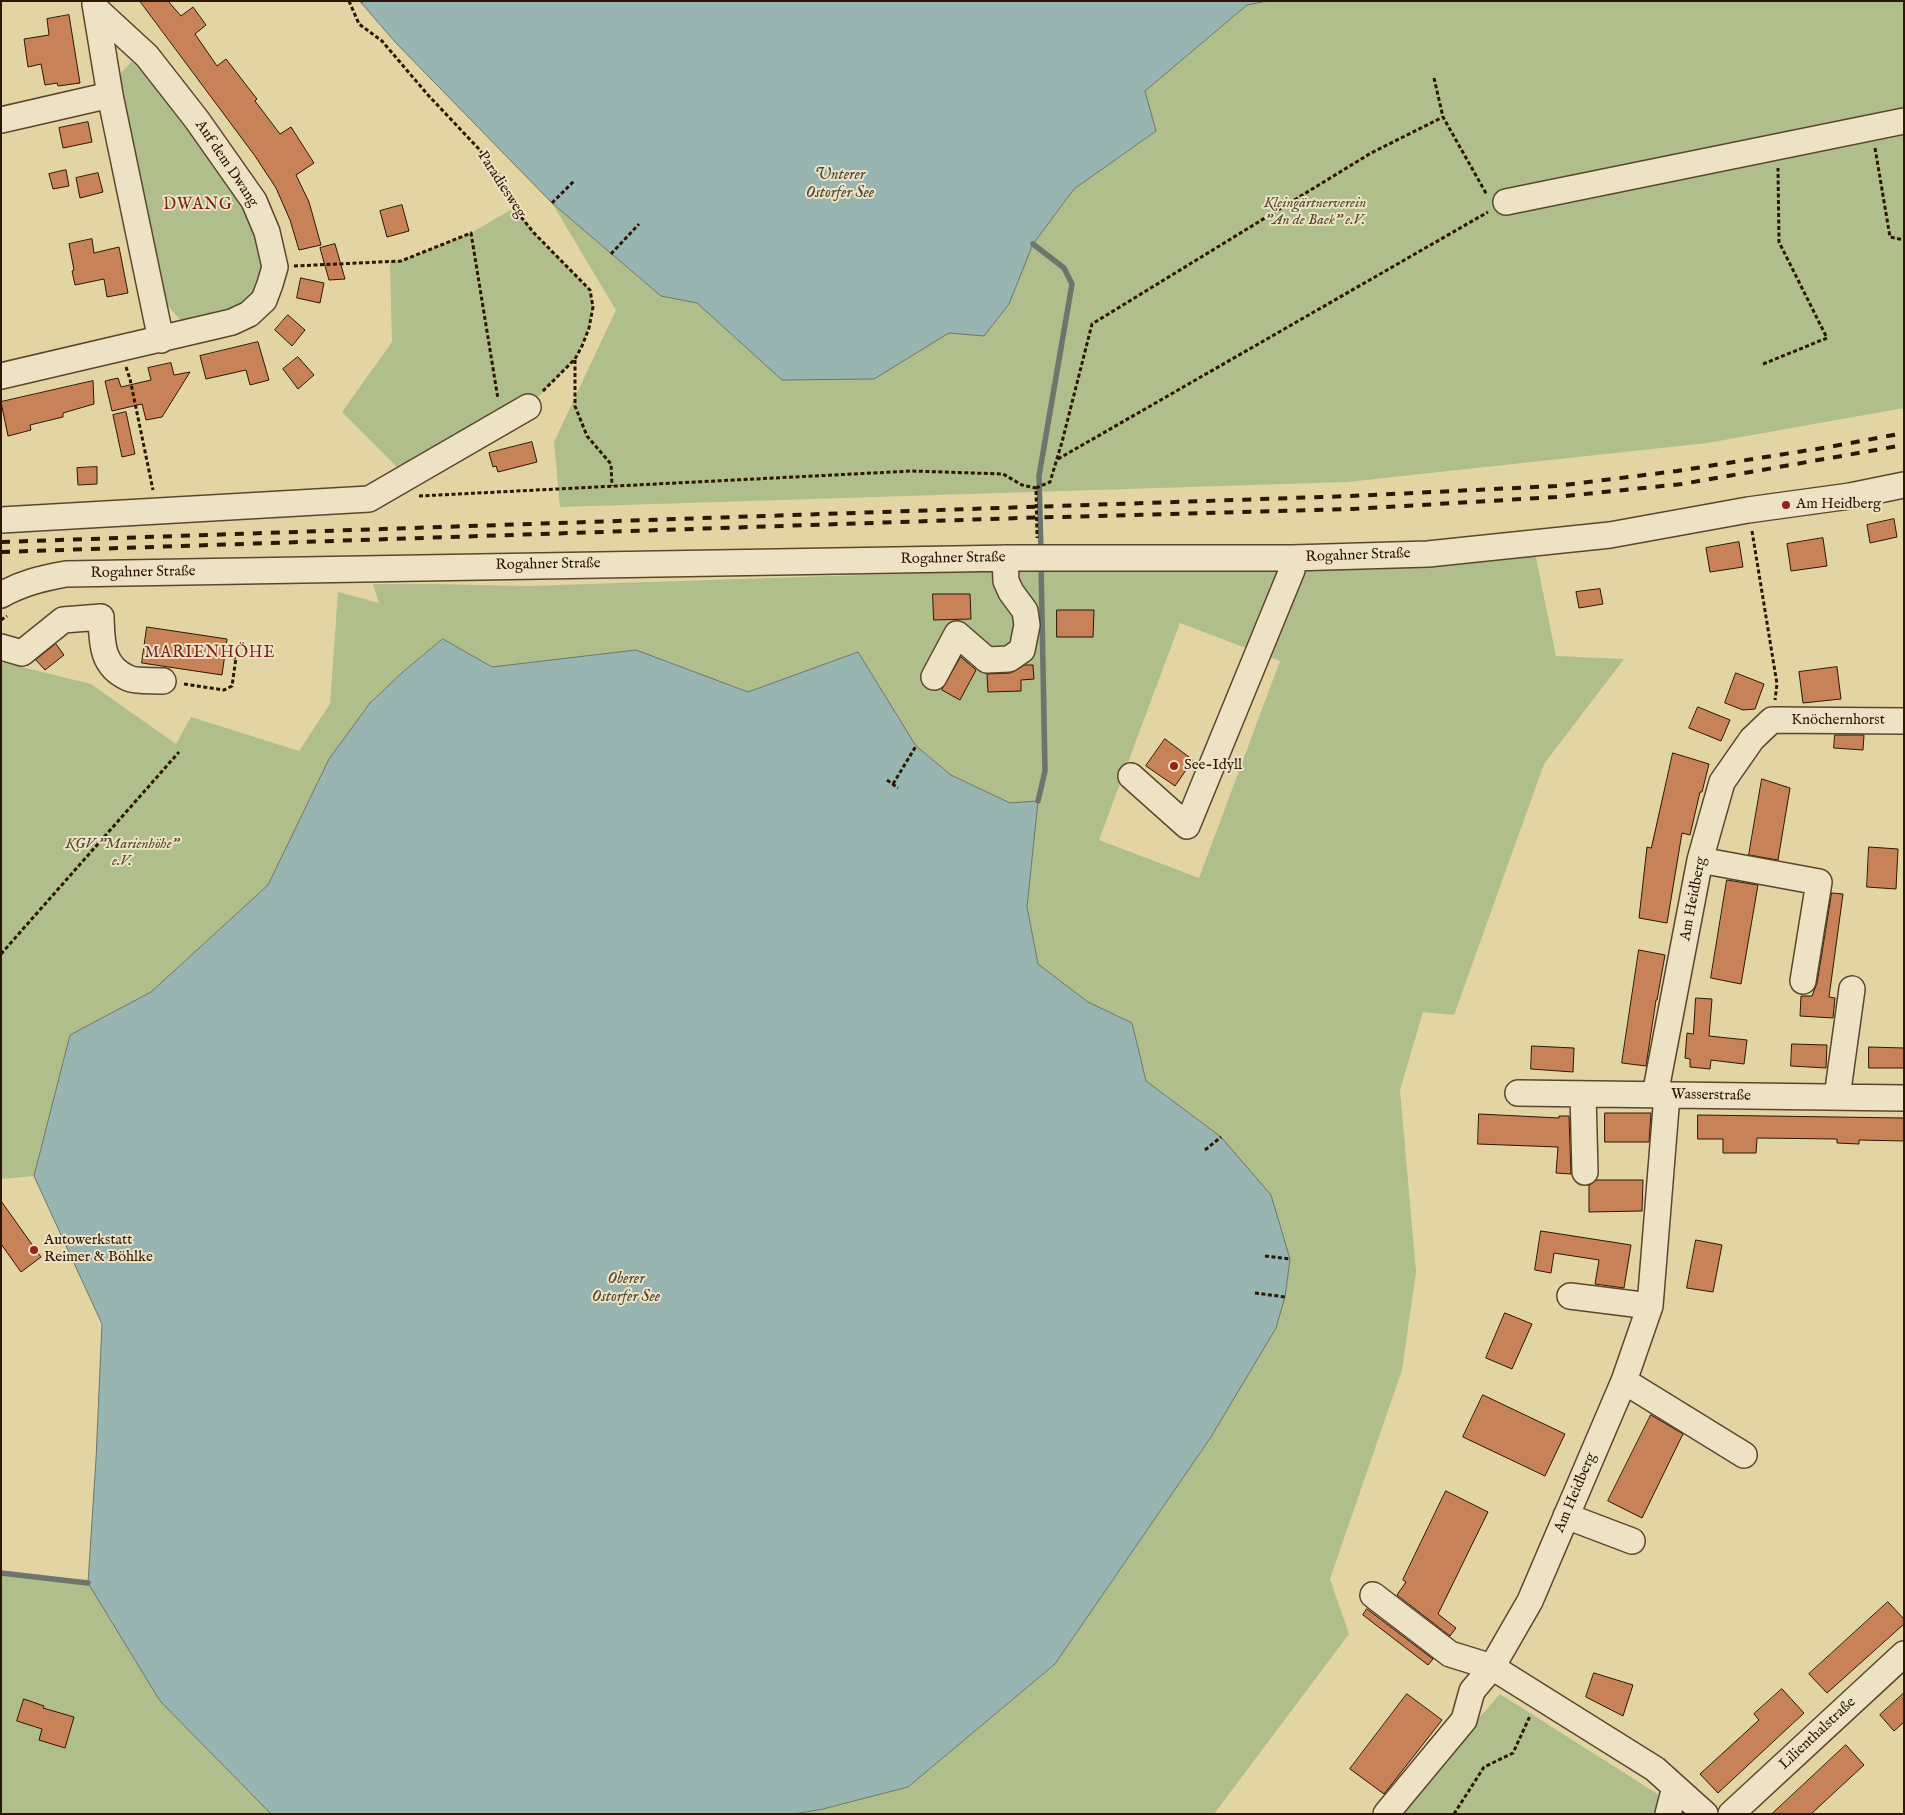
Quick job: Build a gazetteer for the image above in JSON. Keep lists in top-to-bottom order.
{
  "streets": {
    "street": [
      "Auf dem Dwang",
      "Rogahner Straße",
      "Knöchernhorst",
      "Am Heidberg",
      "Wasserstraße",
      "Lilienthalstraße"
    ],
    "path": ["Paradiesweg"]
  },
  "crossings": [
    ["Knöchernhorst", "Am Heidberg"],
    ["Am Heidberg", "Wasserstraße"]
  ],
  "districts": ["DWANG", "MARIENHÖHE"],
  "water": ["Unterer Ostorfer See", "Oberer Ostorfer See"],
  "parks": ["Kleingärtnerverein \"An de Baek\" e.V.", "KGV \"Marienhöhe\" e.V."],
  "places": ["Am Heidberg", "See-Idyll", "Autowerkstatt Reimer & Böhlke"]
}
